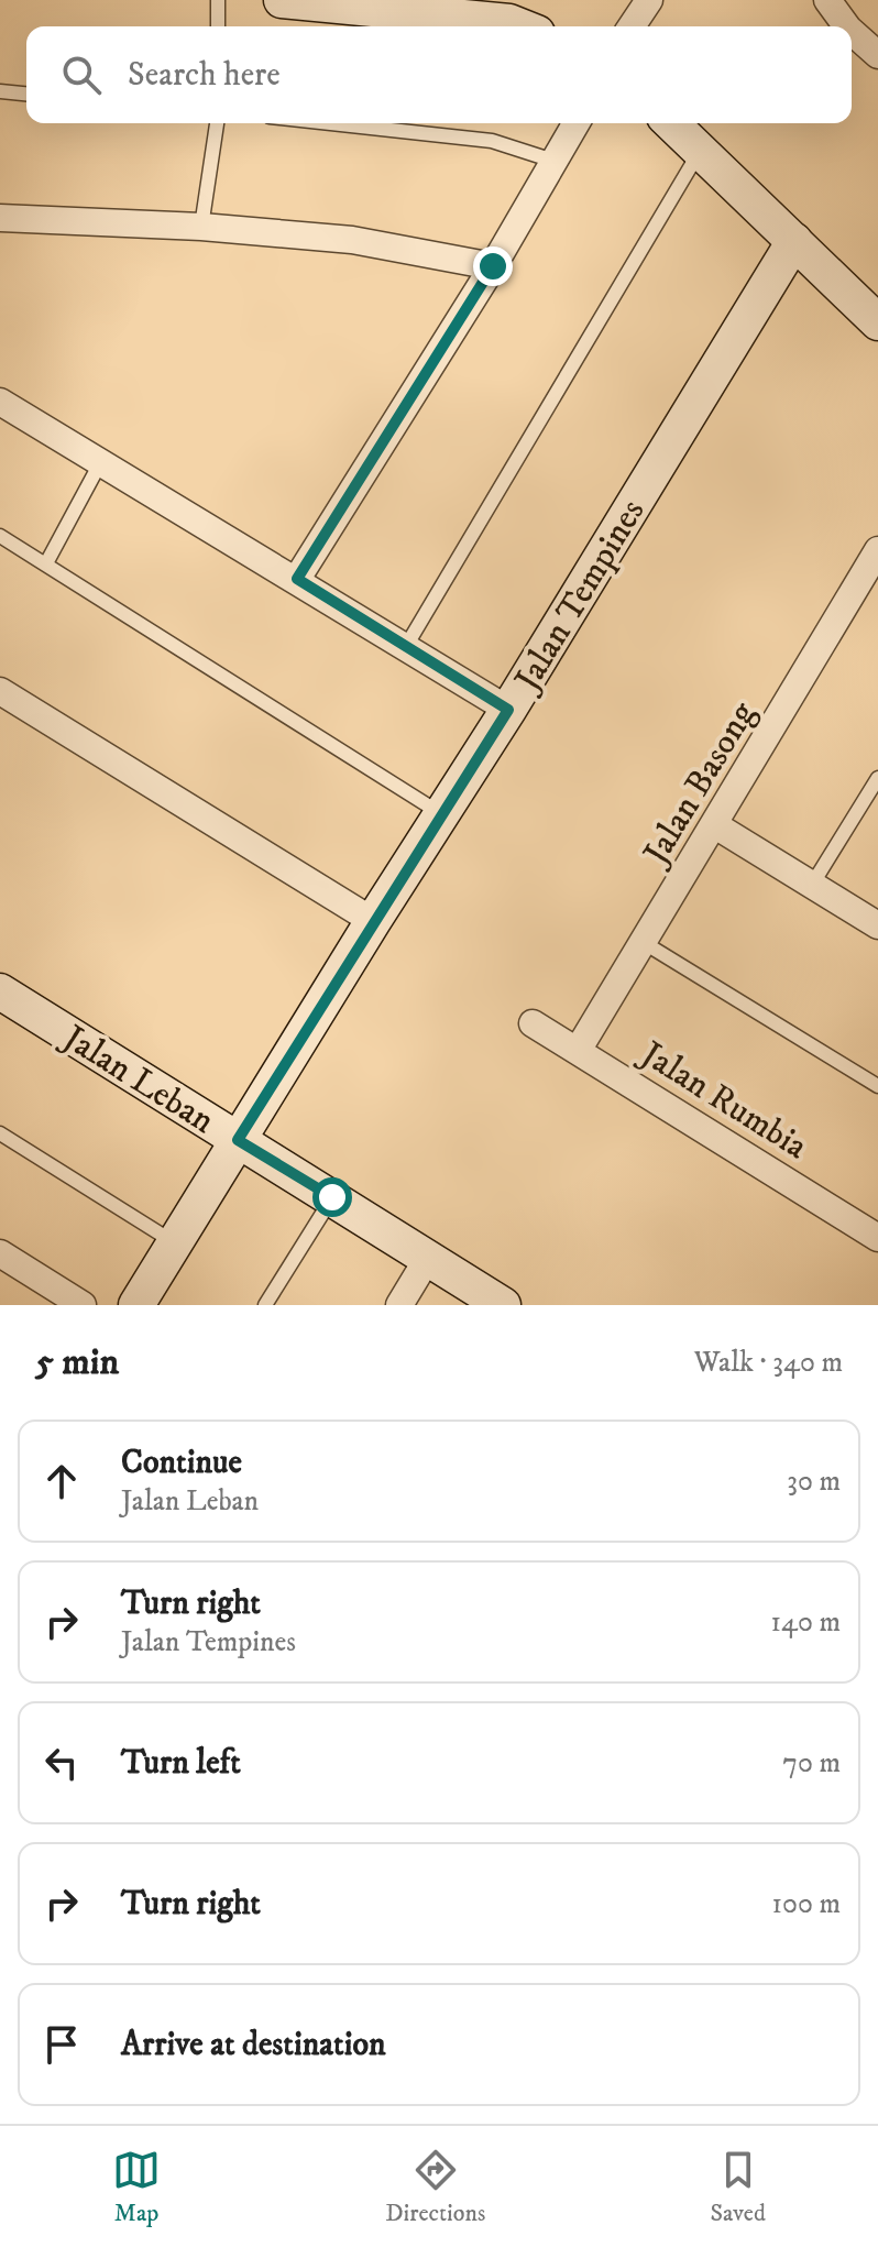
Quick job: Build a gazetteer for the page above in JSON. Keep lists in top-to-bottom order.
{
  "streets": {
    "street": [
      "Jalan Tempines",
      "Jalan Basong",
      "Jalan Leban",
      "Jalan Rumbia"
    ]
  },
  "crossings": [
    ["Jalan Tempines", "Jalan Leban"],
    ["Jalan Basong", "Jalan Rumbia"]
  ],
  "page": {
    "search": "Search here",
    "heading": ["5 min", "Walk · 340 m"],
    "list": [
      ["Continue", "Jalan Leban", "30 m"],
      ["Turn right", "Jalan Tempines", "140 m"],
      ["Turn left", "70 m"],
      ["Turn right", "100 m"],
      "Arrive at destination"
    ],
    "nav": ["Map", "Directions", "Saved"]
  }
}
